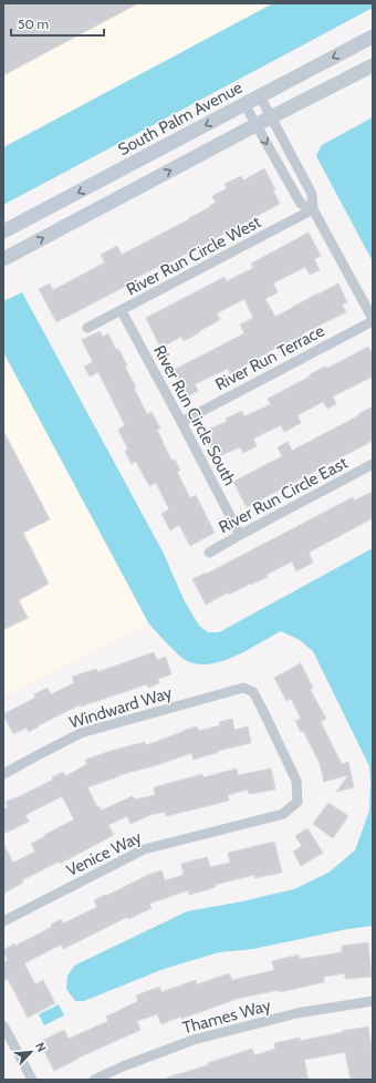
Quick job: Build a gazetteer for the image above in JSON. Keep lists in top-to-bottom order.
{
  "streets": {
    "main road": ["South Palm Avenue"],
    "street": [
      "River Run Circle West",
      "River Run Terrace",
      "River Run Circle South",
      "River Run Circle East",
      "Windward Way",
      "Venice Way",
      "Thames Way"
    ]
  },
  "crossings": [
    ["River Run Circle West", "River Run Circle South"],
    ["River Run Terrace", "River Run Circle South"],
    ["River Run Circle South", "River Run Circle East"],
    ["Windward Way", "Venice Way"]
  ],
  "scale_bar": "50 m",
  "north": "top right"
}
